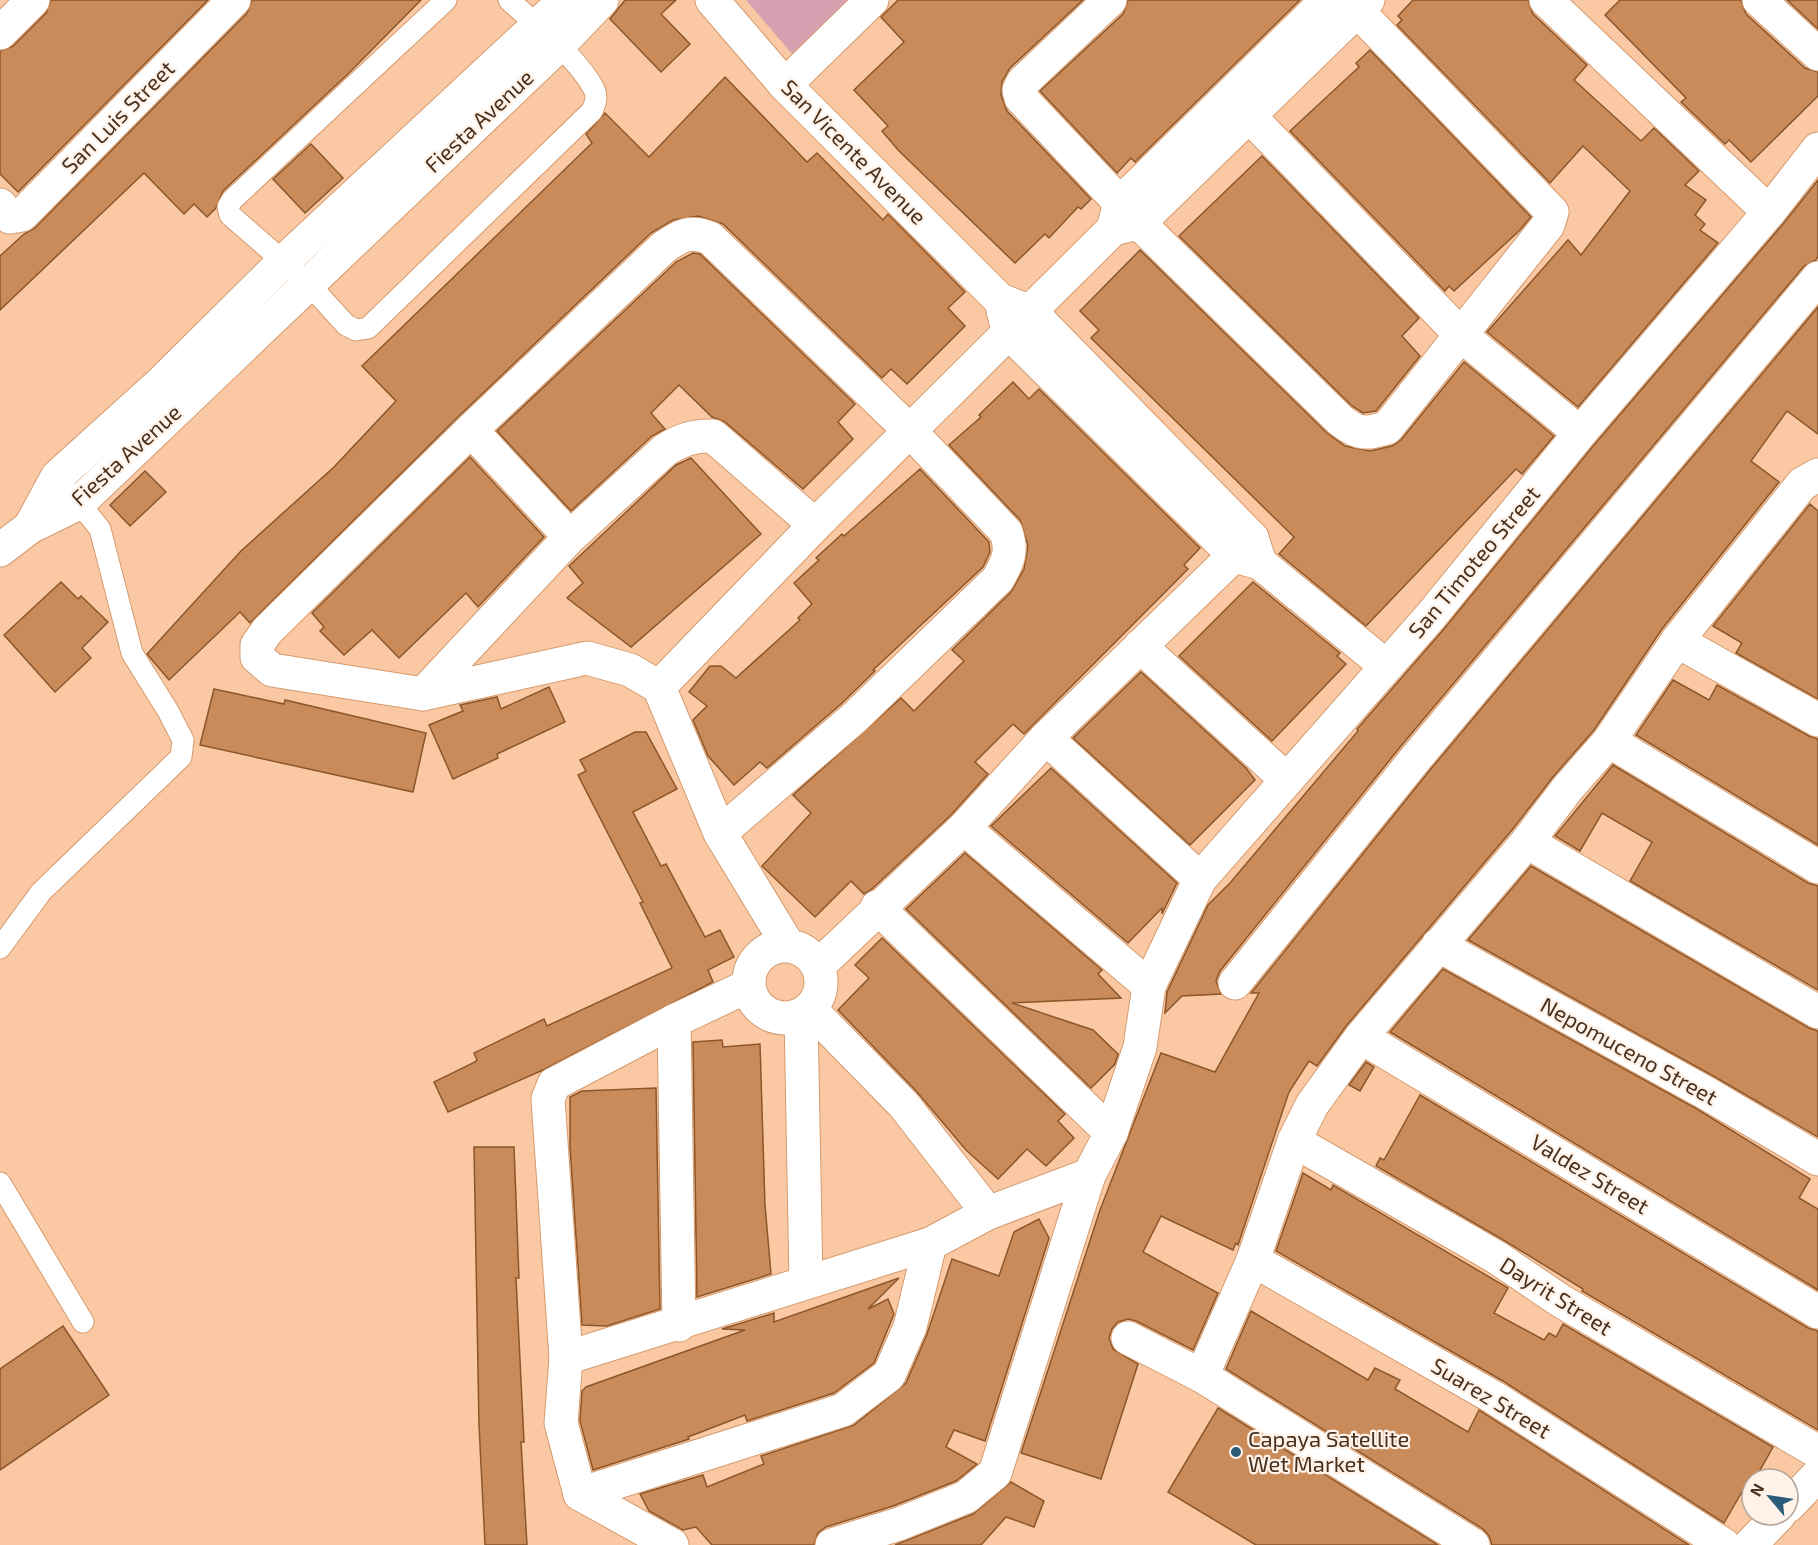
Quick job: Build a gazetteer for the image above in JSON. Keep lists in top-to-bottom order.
{
  "streets": {
    "street": [
      "San Luis Street",
      "Fiesta Avenue",
      "San Vicente Avenue",
      "San Timoteo Street",
      "Nepomuceno Street",
      "Valdez Street",
      "Dayrit Street",
      "Suarez Street"
    ]
  },
  "places": ["Capaya Satellite Wet Market"],
  "north": "top left"
}
